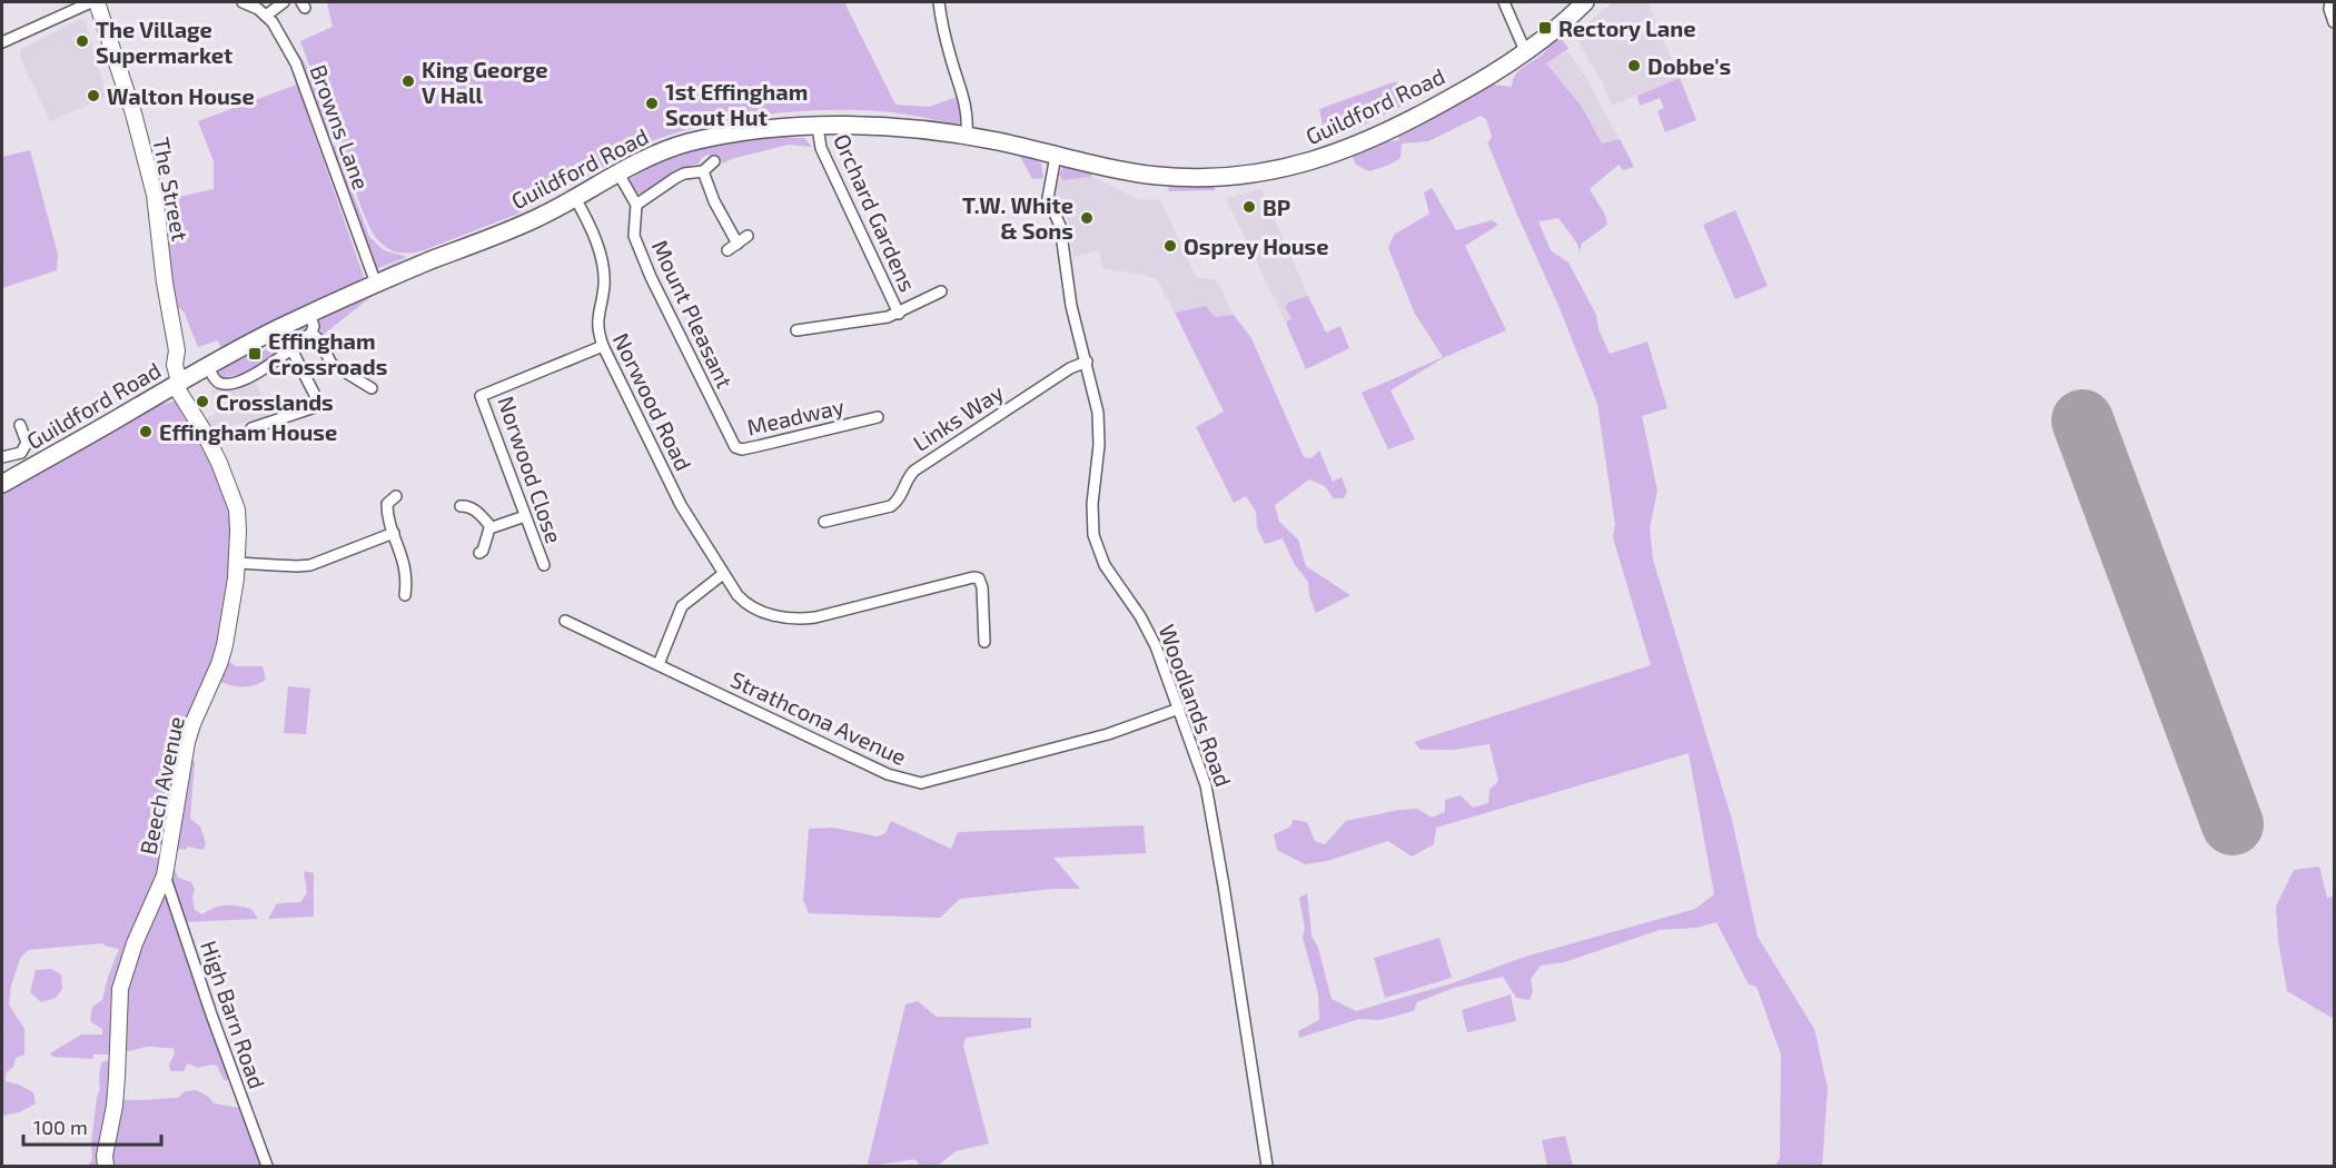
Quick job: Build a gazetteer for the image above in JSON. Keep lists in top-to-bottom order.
{
  "streets": {
    "main road": ["Guildford Road"],
    "street": [
      "Browns Lane",
      "The Street",
      "Orchard Gardens",
      "Mount Pleasant",
      "Norwood Road",
      "Meadway",
      "Links Way",
      "Norwood Close",
      "Woodlands Road",
      "Strathcona Avenue",
      "Beech Avenue",
      "High Barn Road"
    ]
  },
  "crossings": [
    ["Guildford Road", "Browns Lane"],
    ["Guildford Road", "The Street"],
    ["Guildford Road", "Orchard Gardens"],
    ["Guildford Road", "Norwood Road"],
    ["Guildford Road", "Woodlands Road"],
    ["Guildford Road", "Beech Avenue"],
    ["The Street", "Beech Avenue"],
    ["Mount Pleasant", "Meadway"],
    ["Norwood Road", "Norwood Close"],
    ["Links Way", "Woodlands Road"],
    ["Woodlands Road", "Strathcona Avenue"],
    ["Beech Avenue", "High Barn Road"]
  ],
  "places": {
    "transit": ["Rectory Lane", "Effingham Crossroads"],
    "other": [
      "The Village Supermarket",
      "Dobbe's",
      "King George V Hall",
      "Walton House",
      "1st Effingham Scout Hut",
      "BP",
      "T.W. White & Sons",
      "Osprey House",
      "Crosslands",
      "Effingham House"
    ]
  },
  "scale_bar": "100 m"
}
